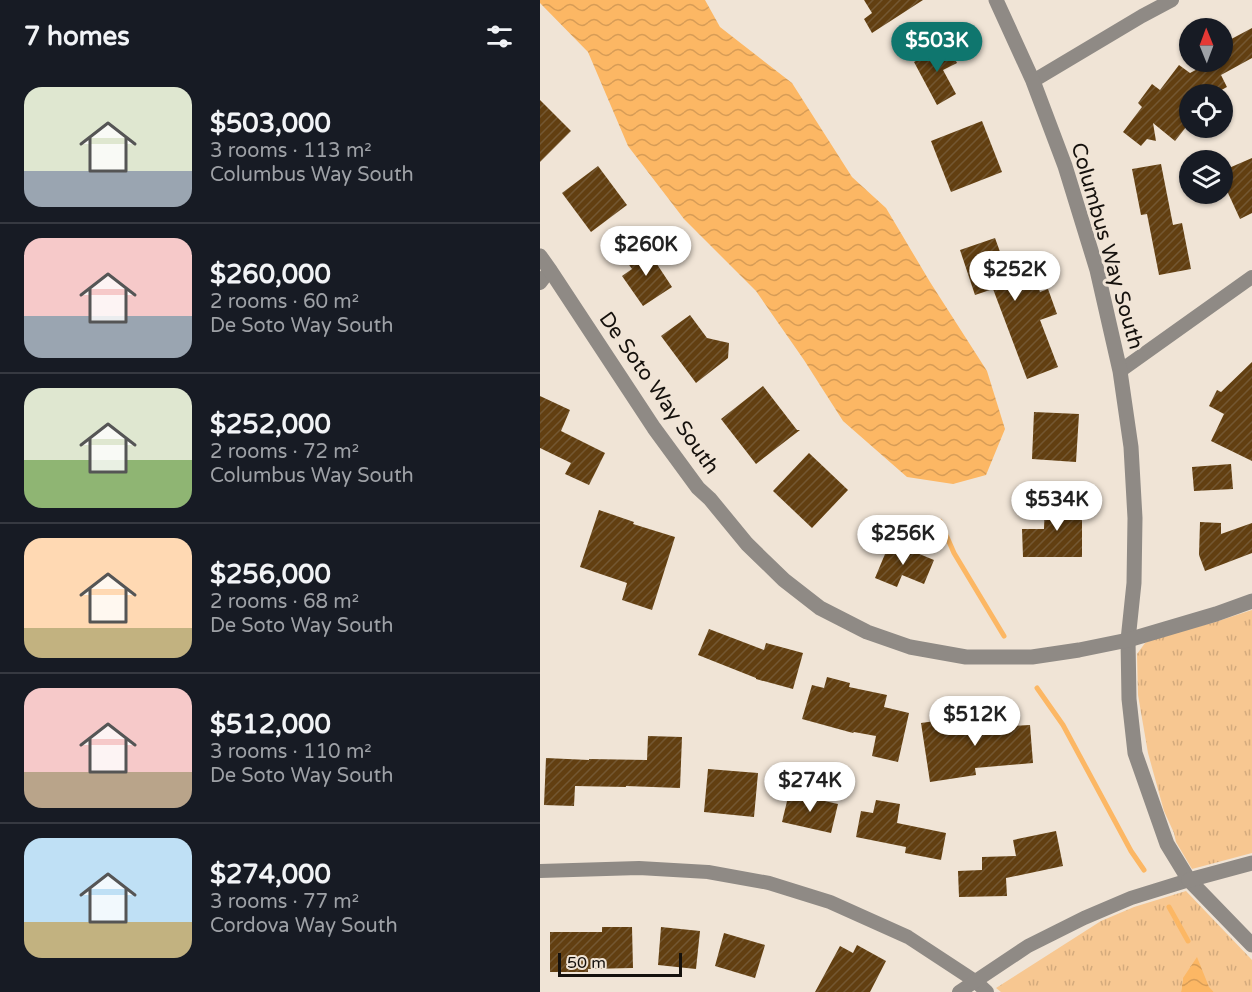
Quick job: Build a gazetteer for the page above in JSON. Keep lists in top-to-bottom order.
{
  "streets": {
    "street": ["Columbus Way South", "De Soto Way South"]
  },
  "crossings": [
    ["Columbus Way South", "De Soto Way South"]
  ],
  "scale_bar": "50 m",
  "north": "top",
  "page": {
    "heading": "7 homes",
    "price": [
      "$503K",
      "$260K",
      "$252K",
      "$534K",
      "$256K",
      "$512K",
      "$274K"
    ],
    "list": [
      {
        "name": "$503,000",
        "note": "3 rooms · 113 m² · Columbus Way South"
      },
      {
        "name": "$260,000",
        "note": "2 rooms · 60 m² · De Soto Way South"
      },
      {
        "name": "$252,000",
        "note": "2 rooms · 72 m² · Columbus Way South"
      },
      {
        "name": "$256,000",
        "note": "2 rooms · 68 m² · De Soto Way South"
      },
      {
        "name": "$512,000",
        "note": "3 rooms · 110 m² · De Soto Way South"
      },
      {
        "name": "$274,000",
        "note": "3 rooms · 77 m² · Cordova Way South"
      }
    ],
    "scale": "50 m"
  }
}
